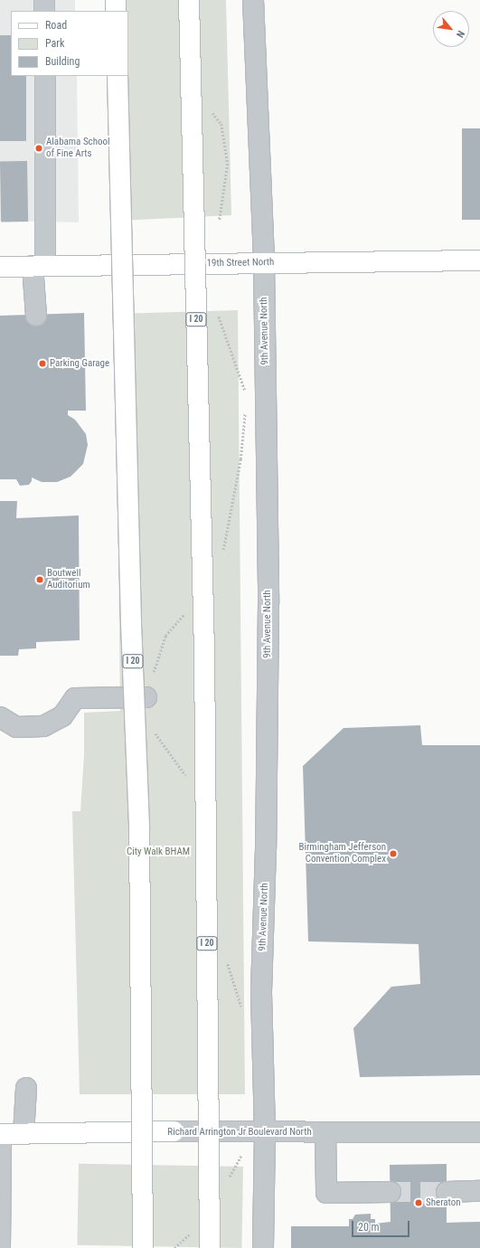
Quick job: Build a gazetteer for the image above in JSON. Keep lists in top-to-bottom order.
{
  "streets": {
    "main road": ["19th Street North", "I 20", "Richard Arrington Jr Boulevard North"],
    "street": ["9th Avenue North"]
  },
  "crossings": [
    ["19th Street North", "9th Avenue North"],
    ["9th Avenue North", "Richard Arrington Jr Boulevard North"]
  ],
  "parks": ["City Walk BHAM"],
  "places": [
    "Alabama School of Fine Arts",
    "Parking Garage",
    "Boutwell Auditorium",
    "Birmingham Jefferson Convention Complex",
    "Sheraton"
  ],
  "legend": ["Road", "Park", "Building"],
  "scale_bar": "20 m",
  "north": "bottom right"
}
